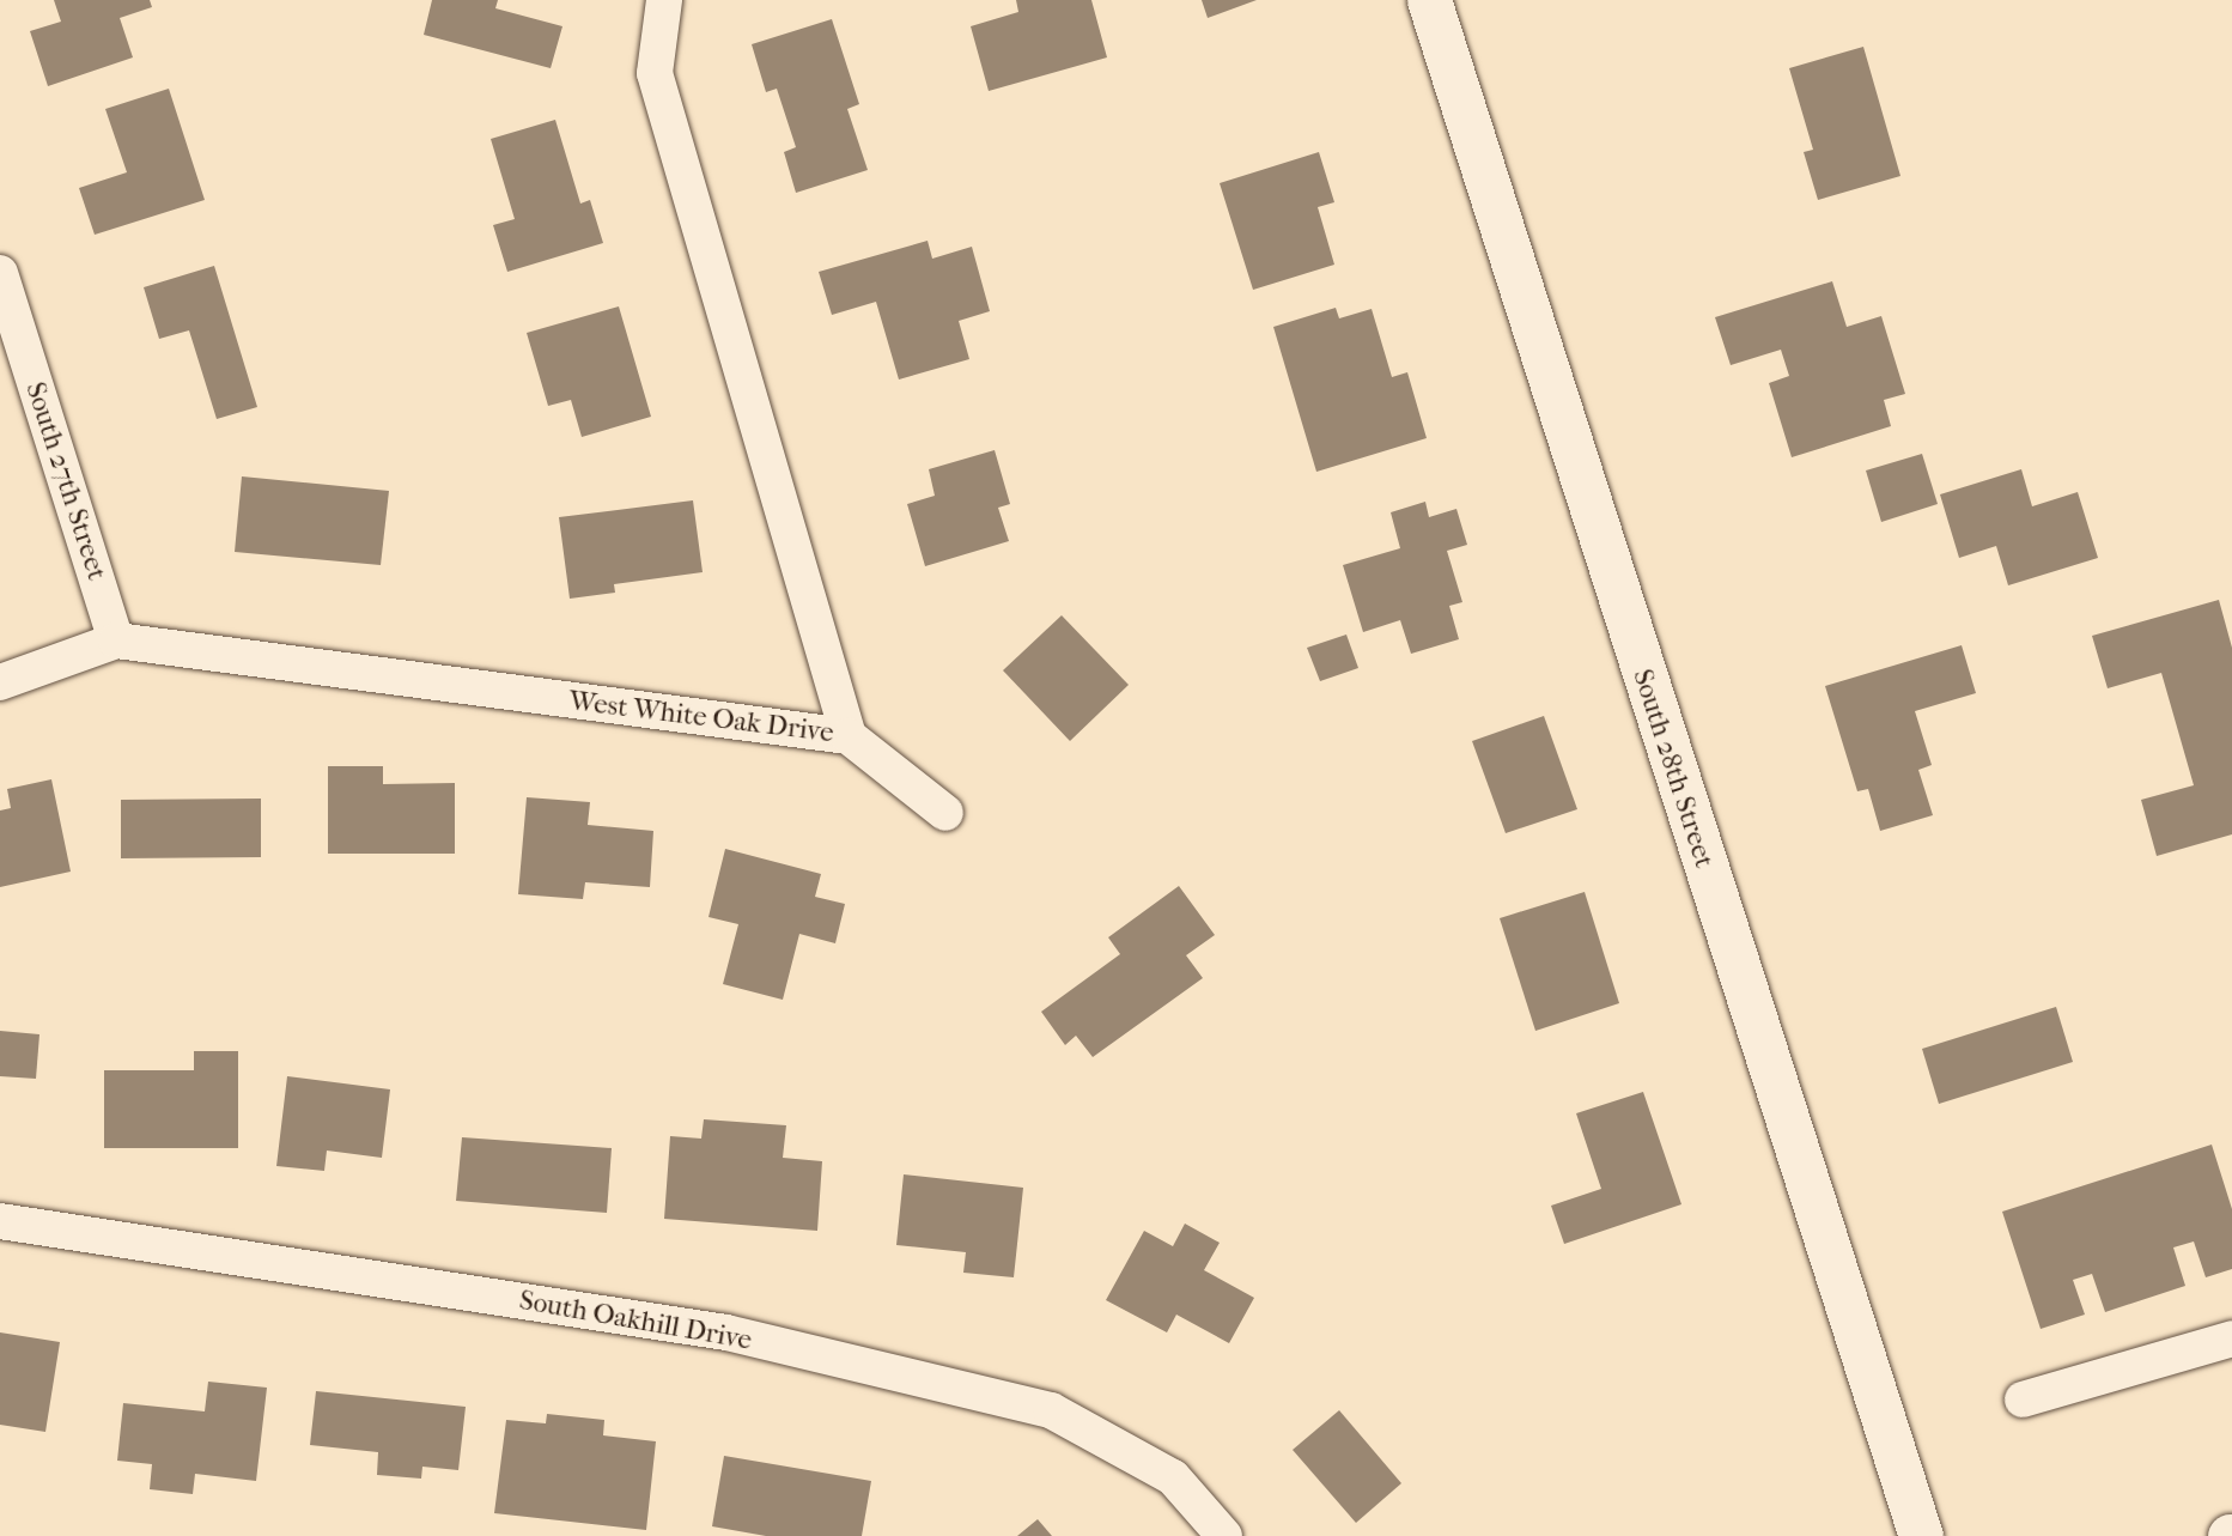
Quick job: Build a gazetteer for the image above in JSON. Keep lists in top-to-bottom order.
{
  "streets": {
    "street": [
      "South 27th Street",
      "West White Oak Drive",
      "South 28th Street",
      "South Oakhill Drive"
    ]
  },
  "crossings": [
    ["South 27th Street", "West White Oak Drive"]
  ]
}
